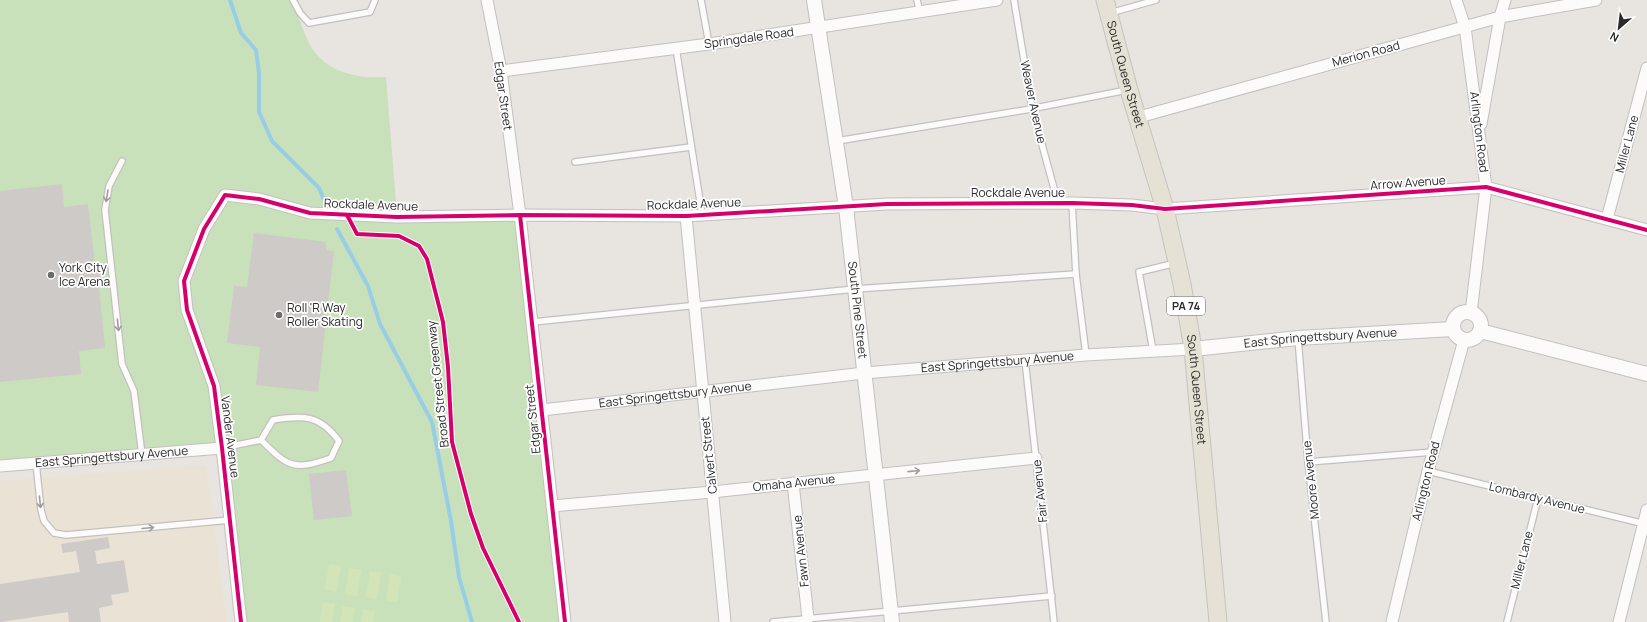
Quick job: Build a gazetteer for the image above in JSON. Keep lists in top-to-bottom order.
{
  "streets": {
    "main road": ["South Queen Street", "PA 74"],
    "street": [
      "Springdale Road",
      "Merion Road",
      "Edgar Street",
      "Arlington Road",
      "Miller Lane",
      "Arrow Avenue",
      "Rockdale Avenue",
      "South Pine Street",
      "East Springettsbury Avenue",
      "Vander Avenue",
      "Calvert Street",
      "Omaha Avenue",
      "Fawn Avenue"
    ],
    "lane": [
      "Weaver Avenue",
      "Moore Avenue",
      "Fair Avenue",
      "Lombardy Avenue"
    ],
    "cycle path": ["Broad Street Greenway"]
  },
  "crossings": [
    ["Springdale Road", "Edgar Street"],
    ["Springdale Road", "South Pine Street"],
    ["Merion Road", "South Queen Street"],
    ["Merion Road", "Arlington Road"],
    ["South Queen Street", "Arrow Avenue"],
    ["South Queen Street", "Rockdale Avenue"],
    ["South Queen Street", "East Springettsbury Avenue"],
    ["Edgar Street", "Rockdale Avenue"],
    ["Edgar Street", "East Springettsbury Avenue"],
    ["Edgar Street", "Omaha Avenue"],
    ["Weaver Avenue", "Rockdale Avenue"],
    ["Arlington Road", "Arrow Avenue"],
    ["Arlington Road", "East Springettsbury Avenue"],
    ["Arlington Road", "Lombardy Avenue"],
    ["Miller Lane", "Arrow Avenue"],
    ["Miller Lane", "Lombardy Avenue"],
    ["Arrow Avenue", "Rockdale Avenue"],
    ["Rockdale Avenue", "South Pine Street"],
    ["Rockdale Avenue", "Vander Avenue"],
    ["Rockdale Avenue", "Calvert Street"],
    ["South Pine Street", "East Springettsbury Avenue"],
    ["South Pine Street", "Omaha Avenue"],
    ["East Springettsbury Avenue", "Vander Avenue"],
    ["East Springettsbury Avenue", "Calvert Street"],
    ["East Springettsbury Avenue", "Moore Avenue"],
    ["East Springettsbury Avenue", "Fair Avenue"],
    ["Calvert Street", "Omaha Avenue"],
    ["Omaha Avenue", "Fair Avenue"],
    ["Omaha Avenue", "Fawn Avenue"]
  ],
  "places": ["York City Ice Arena", "Roll 'R Way Roller Skating"],
  "north": "bottom left"
}
